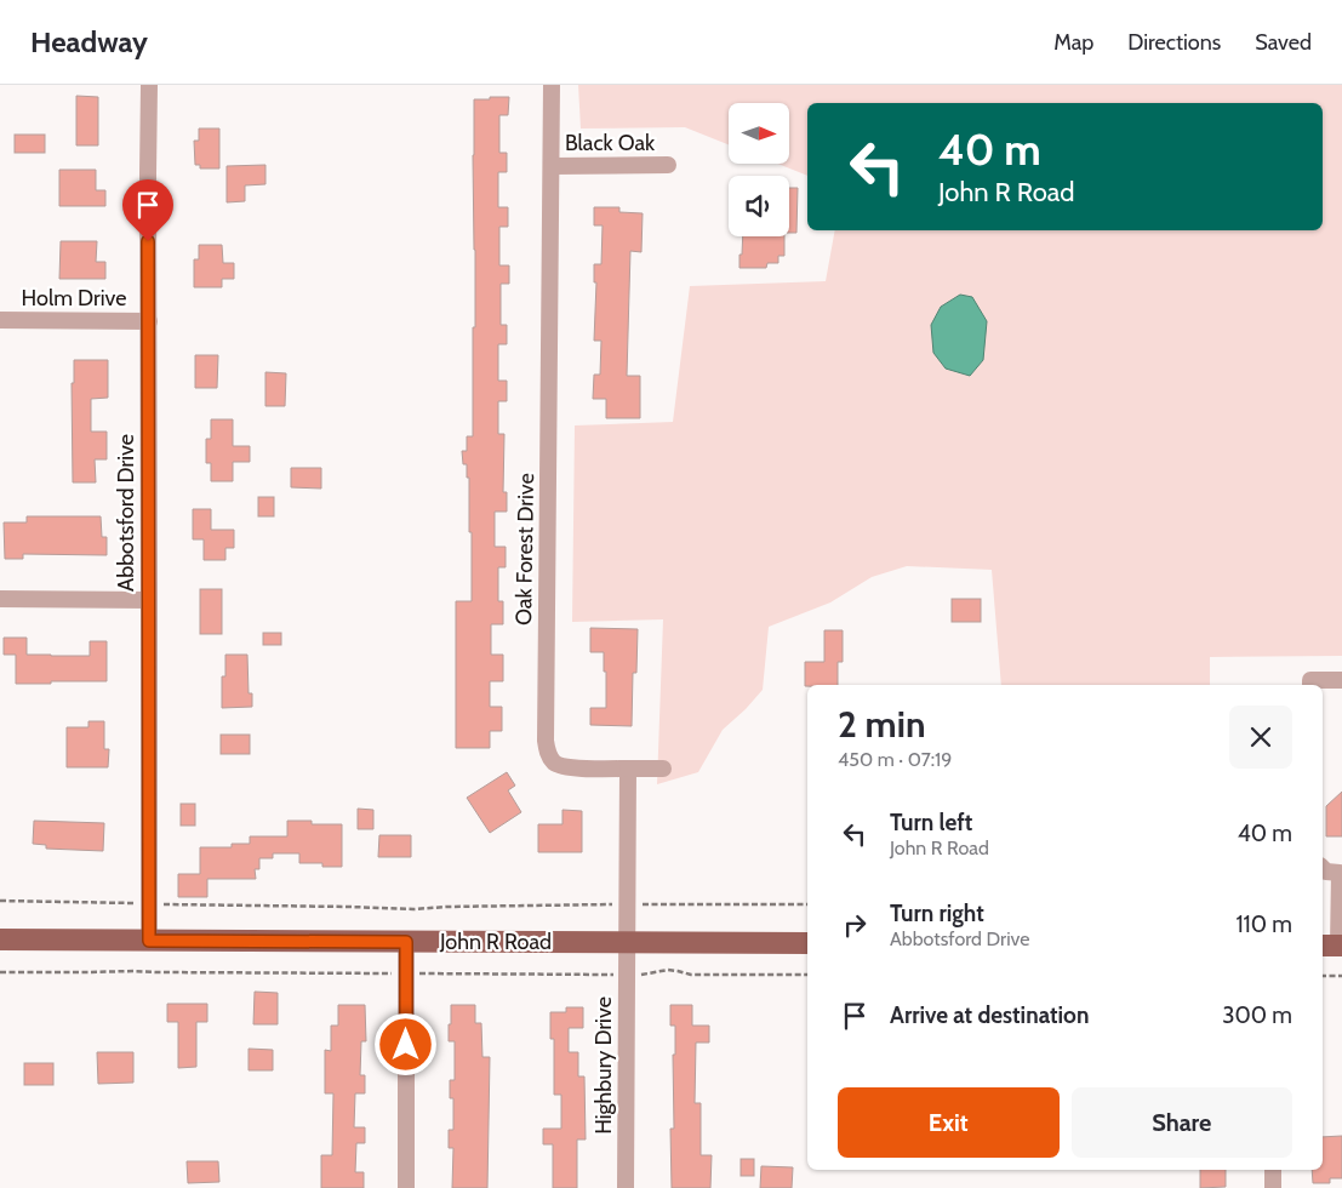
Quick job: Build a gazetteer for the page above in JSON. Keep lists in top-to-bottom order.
{
  "streets": {
    "main road": ["John R Road"],
    "street": [
      "Black Oak",
      "Holm Drive",
      "Abbotsford Drive",
      "Oak Forest Drive",
      "Highbury Drive"
    ]
  },
  "crossings": [
    ["Black Oak", "Oak Forest Drive"],
    ["Holm Drive", "Abbotsford Drive"],
    ["Abbotsford Drive", "John R Road"],
    ["John R Road", "Highbury Drive"]
  ],
  "north": "right",
  "page": {
    "header": "Headway",
    "nav": ["Map", "Directions", "Saved"],
    "turn": ["40 m", "John R Road"],
    "heading": ["2 min", "450 m · 07:19"],
    "list": [
      {
        "name": "Turn left",
        "note": "John R Road",
        "value": "40 m"
      },
      {
        "name": "Turn right",
        "note": "Abbotsford Drive",
        "value": "110 m"
      },
      {
        "name": "Arrive at destination",
        "value": "300 m"
      }
    ],
    "buttons": ["Exit", "Share"]
  }
}
